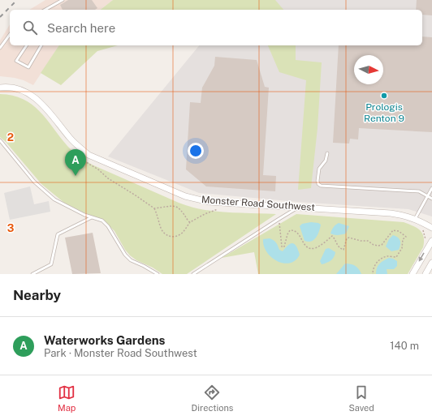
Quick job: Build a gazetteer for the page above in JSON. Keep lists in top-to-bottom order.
{
  "streets": {
    "street": ["Monster Road Southwest"]
  },
  "places": ["Prologis Renton 9"],
  "north": "right",
  "page": {
    "search": "Search here",
    "pins": "A",
    "heading": "Nearby",
    "list": [
      {
        "mark": "A",
        "name": "Waterworks Gardens",
        "note": "Park · Monster Road Southwest",
        "value": "140 m"
      }
    ],
    "nav": ["Map", "Directions", "Saved"]
  },
  "grid": {
    "rows": ["2", "3"]
  }
}
